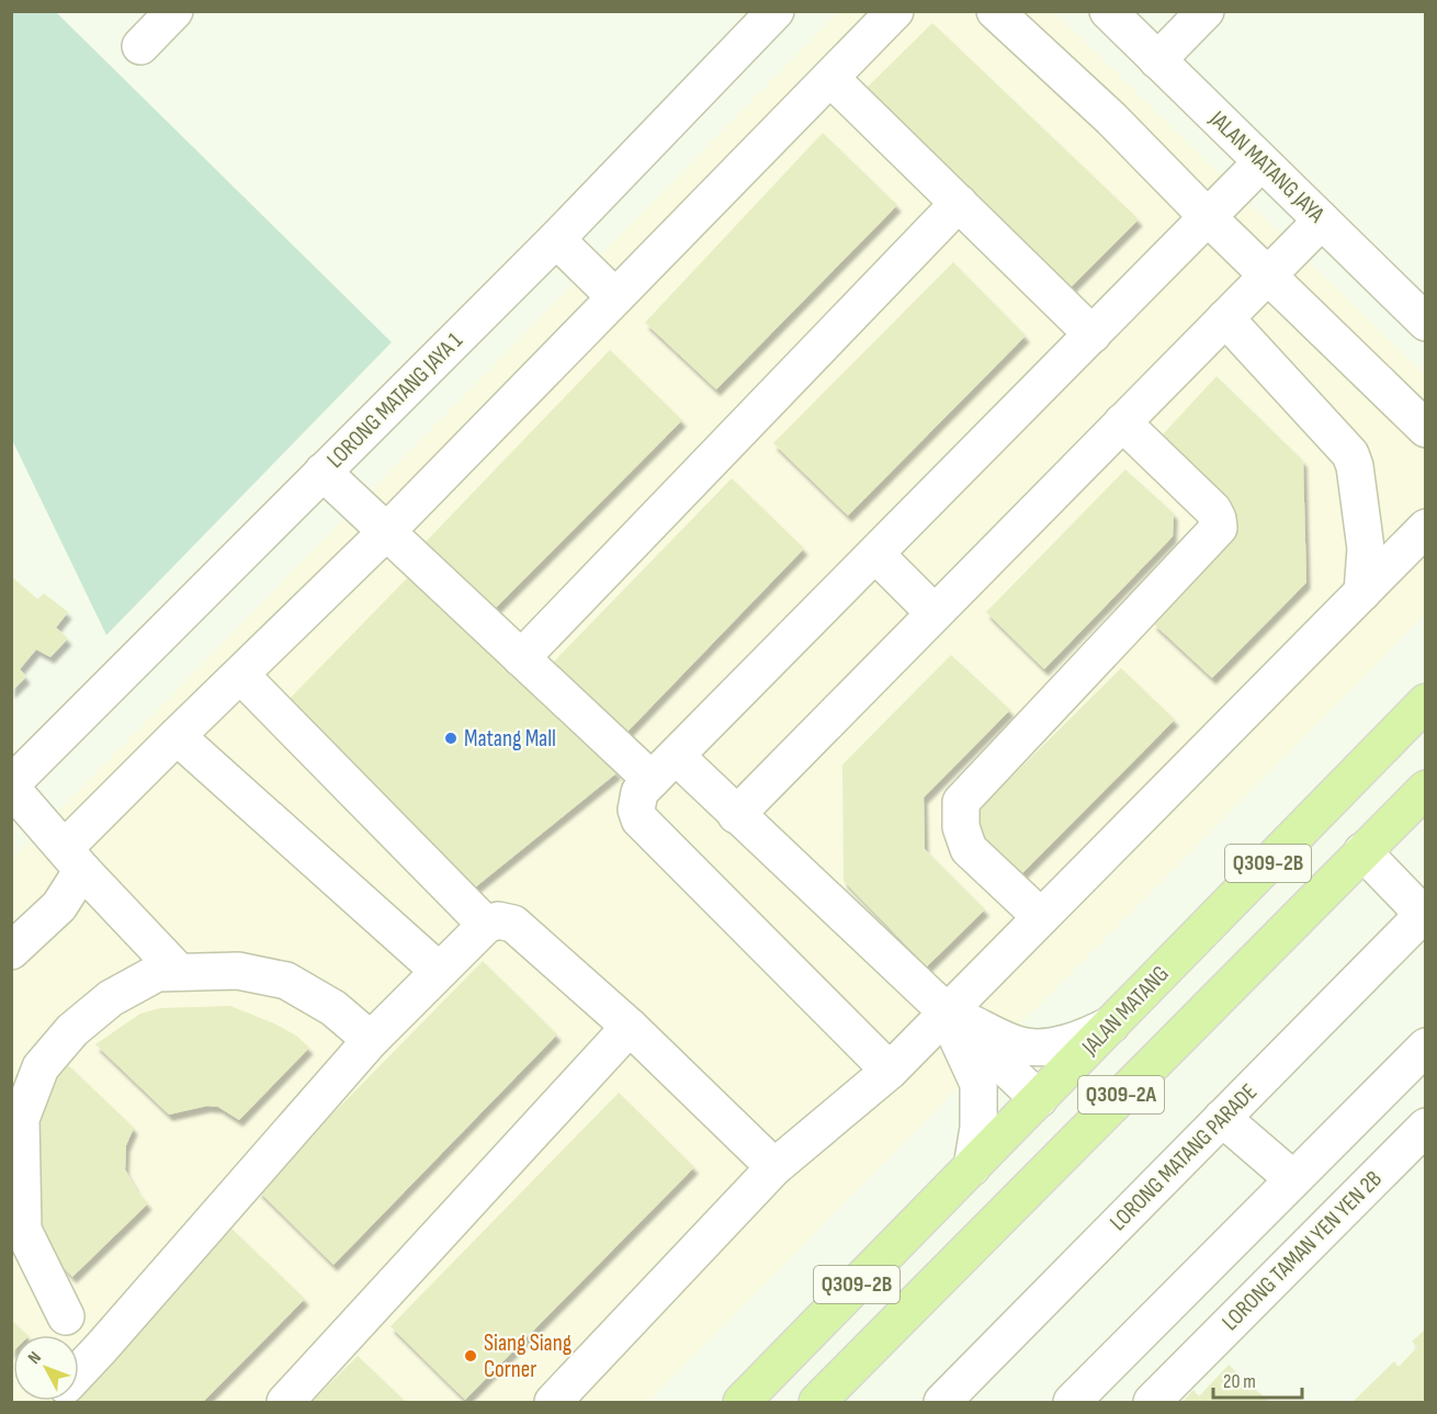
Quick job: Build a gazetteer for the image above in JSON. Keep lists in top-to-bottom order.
{
  "streets": {
    "main road": ["Q309-2B", "JALAN MATANG", "Q309-2A"],
    "street": [
      "JALAN MATANG JAYA",
      "LORONG MATANG JAYA 1",
      "LORONG MATANG PARADE",
      "LORONG TAMAN YEN YEN 2B"
    ]
  },
  "places": ["Matang Mall", "Siang Siang Corner"],
  "scale_bar": "20 m",
  "north": "top left"
}
